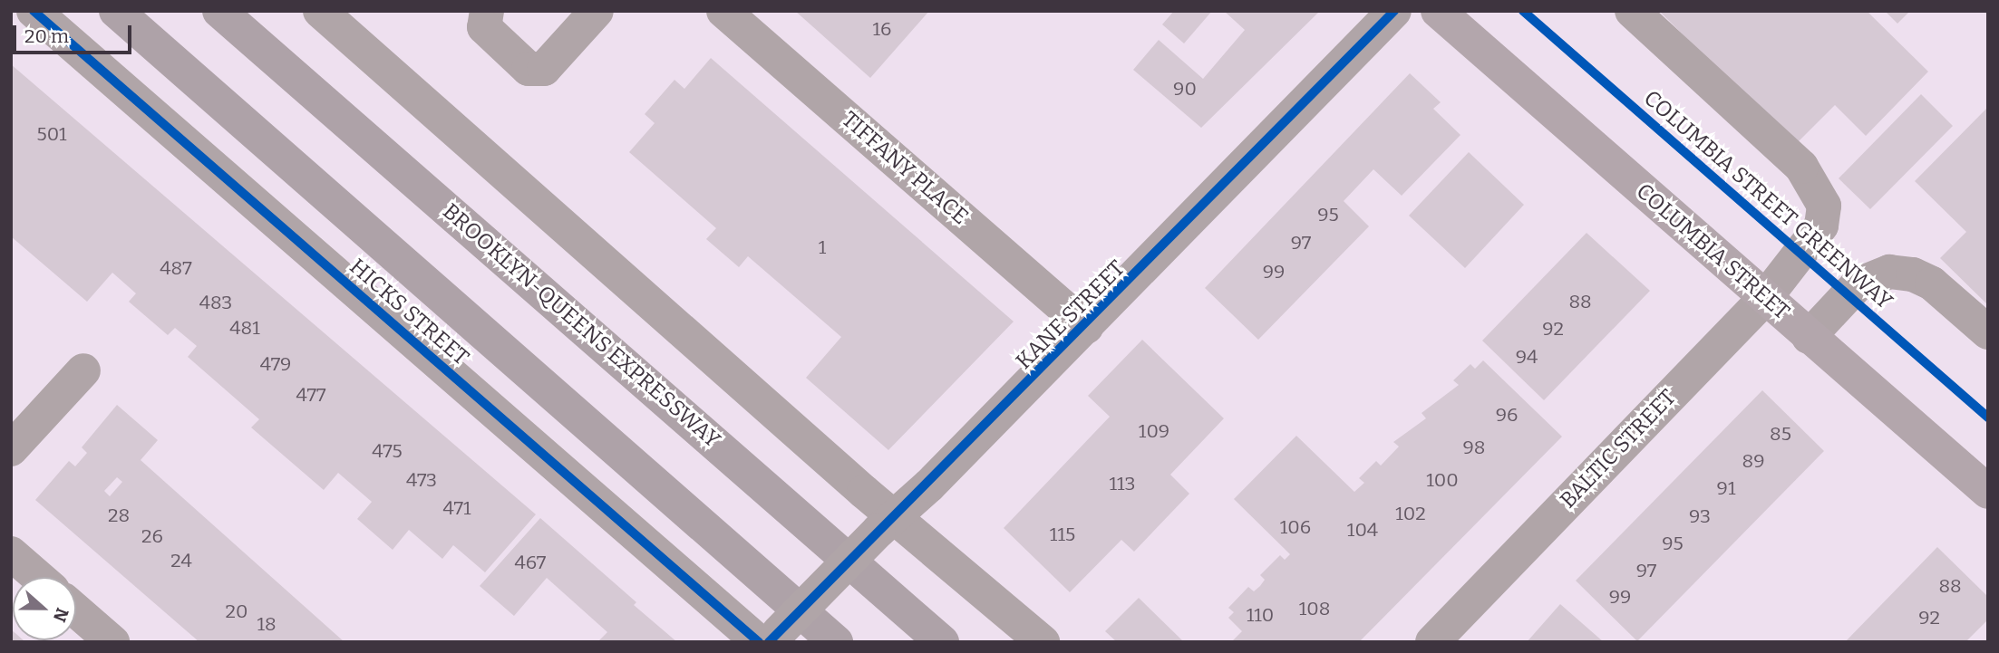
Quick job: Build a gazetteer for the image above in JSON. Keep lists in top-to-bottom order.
{
  "streets": {
    "highway": ["BROOKLYN-QUEENS EXPRESSWAY"],
    "main road": ["COLUMBIA STREET"],
    "street": [
      "TIFFANY PLACE",
      "HICKS STREET",
      "KANE STREET",
      "BALTIC STREET"
    ],
    "cycle path": ["COLUMBIA STREET GREENWAY"]
  },
  "crossings": [
    ["TIFFANY PLACE", "KANE STREET"],
    ["COLUMBIA STREET", "BALTIC STREET"],
    ["HICKS STREET", "KANE STREET"]
  ],
  "house_numbers": [
    "16",
    "90",
    "501",
    "95",
    "97",
    "1",
    "487",
    "99",
    "88",
    "483",
    "481",
    "92",
    "94",
    "479",
    "477",
    "96",
    "109",
    "85",
    "98",
    "475",
    "89",
    "473",
    "100",
    "113",
    "91",
    "471",
    "102",
    "28",
    "93",
    "106",
    "104",
    "115",
    "26",
    "95",
    "24",
    "467",
    "97",
    "88",
    "99",
    "108",
    "20",
    "110",
    "92",
    "18"
  ],
  "scale_bar": "20 m",
  "north": "right"
}
